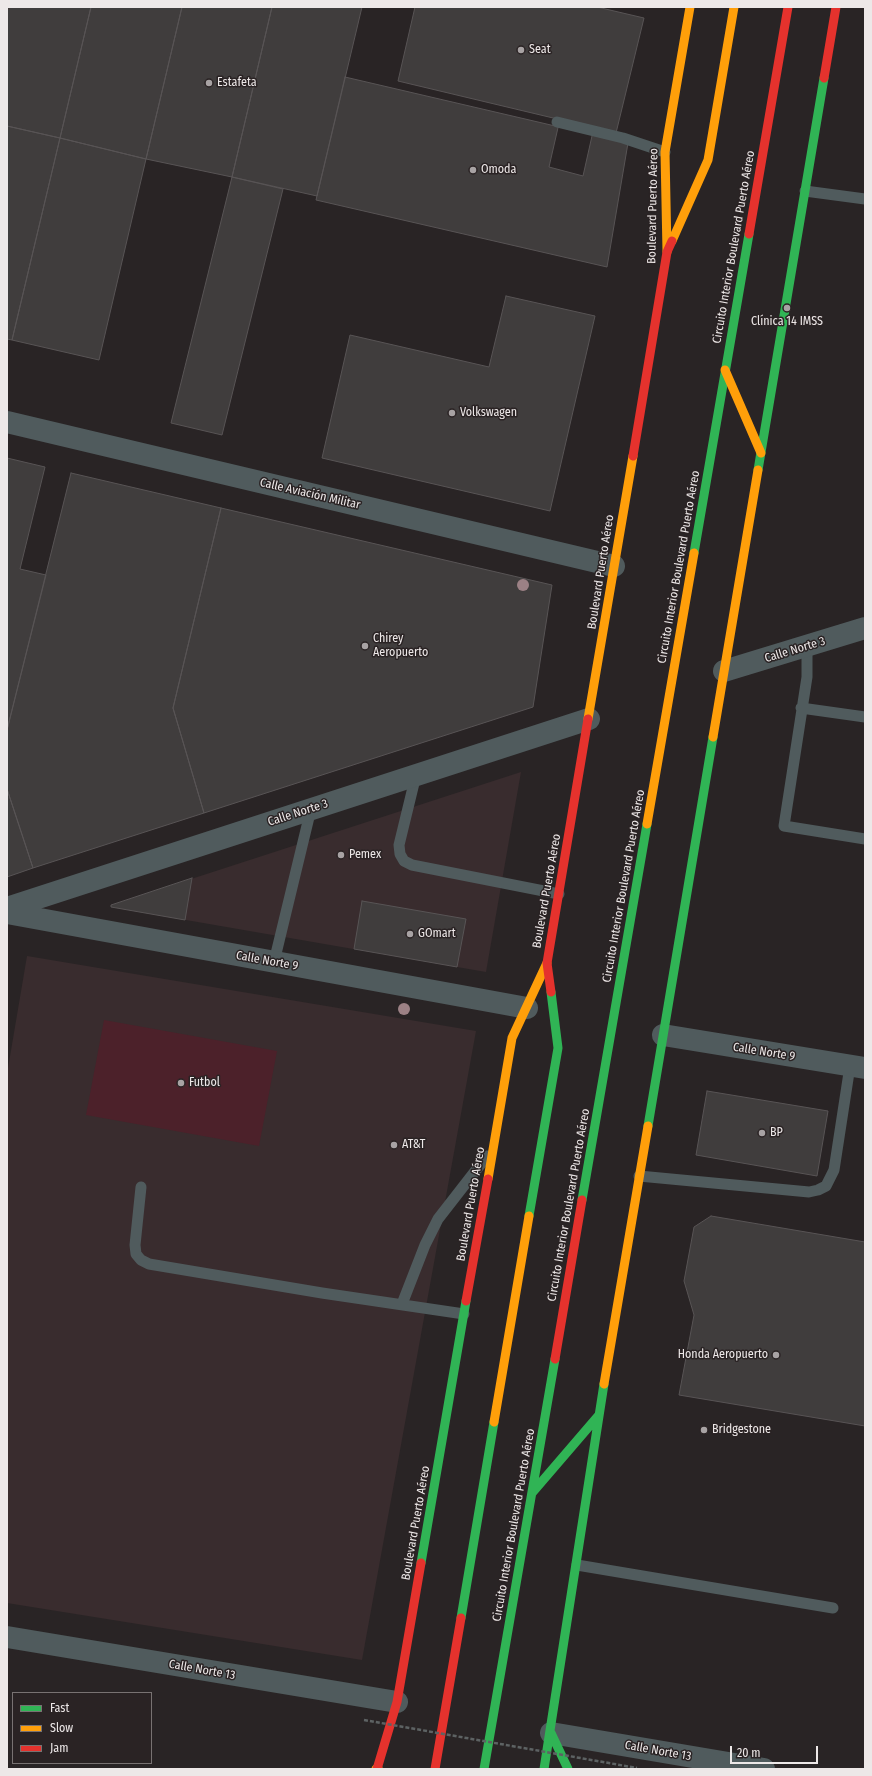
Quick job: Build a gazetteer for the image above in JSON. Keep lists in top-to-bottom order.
{
  "streets": {
    "main road": ["Boulevard Puerto Aéreo", "Circuito Interior Boulevard Puerto Aéreo"],
    "street": [
      "Calle Aviación Militar",
      "Calle Norte 3",
      "Calle Norte 9",
      "Calle Norte 13"
    ]
  },
  "crossings": [
    ["Boulevard Puerto Aéreo", "Calle Aviación Militar"],
    ["Boulevard Puerto Aéreo", "Calle Norte 3"],
    ["Boulevard Puerto Aéreo", "Calle Norte 9"],
    ["Boulevard Puerto Aéreo", "Calle Norte 13"]
  ],
  "places": [
    "Seat",
    "Estafeta",
    "Omoda",
    "Clínica 14 IMSS",
    "Volkswagen",
    "Chirey Aeropuerto",
    "Pemex",
    "GOmart",
    "Futbol",
    "BP",
    "AT&T",
    "Honda Aeropuerto",
    "Bridgestone"
  ],
  "legend": ["Fast", "Slow", "Jam"],
  "scale_bar": "20 m"
}
